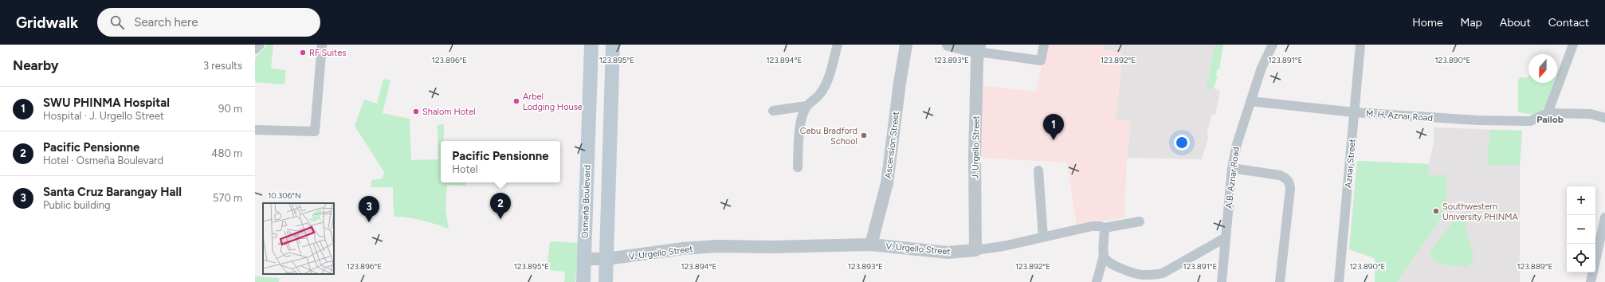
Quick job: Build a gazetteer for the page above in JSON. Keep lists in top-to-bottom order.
{
  "streets": {
    "main road": ["Osmeña Boulevard"],
    "street": [
      "M. H. Aznar Road",
      "Ascension Street",
      "J. Urgello Street",
      "Aznar Street",
      "A.B. Aznar Road",
      "V. Urgello Street"
    ]
  },
  "crossings": [
    ["M. H. Aznar Road", "Aznar Street"],
    ["M. H. Aznar Road", "A.B. Aznar Road"],
    ["Ascension Street", "V. Urgello Street"],
    ["J. Urgello Street", "V. Urgello Street"],
    ["Osmeña Boulevard", "V. Urgello Street"]
  ],
  "districts": ["Pailob"],
  "places": [
    "RF Suites",
    "Arbel Lodging House",
    "Shalom Hotel",
    "Cebu Bradford School",
    "Southwestern University PHINMA"
  ],
  "north": "bottom",
  "page": {
    "header": "Gridwalk",
    "search": "Search here",
    "nav": [
      "Home",
      "Map",
      "About",
      "Contact"
    ],
    "heading": ["Nearby", "3 results"],
    "list": [
      {
        "mark": "1",
        "name": "SWU PHINMA Hospital",
        "note": "Hospital · J. Urgello Street",
        "value": "90 m"
      },
      {
        "mark": "2",
        "name": "Pacific Pensionne",
        "note": "Hotel · Osmeña Boulevard",
        "value": "480 m"
      },
      {
        "mark": "3",
        "name": "Santa Cruz Barangay Hall",
        "note": "Public building",
        "value": "570 m"
      }
    ],
    "pins": ["1", "2", "3"],
    "popup": ["Pacific Pensionne", "Hotel"],
    "map_buttons": ["+", "−"]
  },
  "coordinates": [
    "123.896°E",
    "123.895°E",
    "123.894°E",
    "123.890°E",
    "123.893°E",
    "123.892°E",
    "123.891°E",
    "10.306°N",
    "123.889°E"
  ]
}
